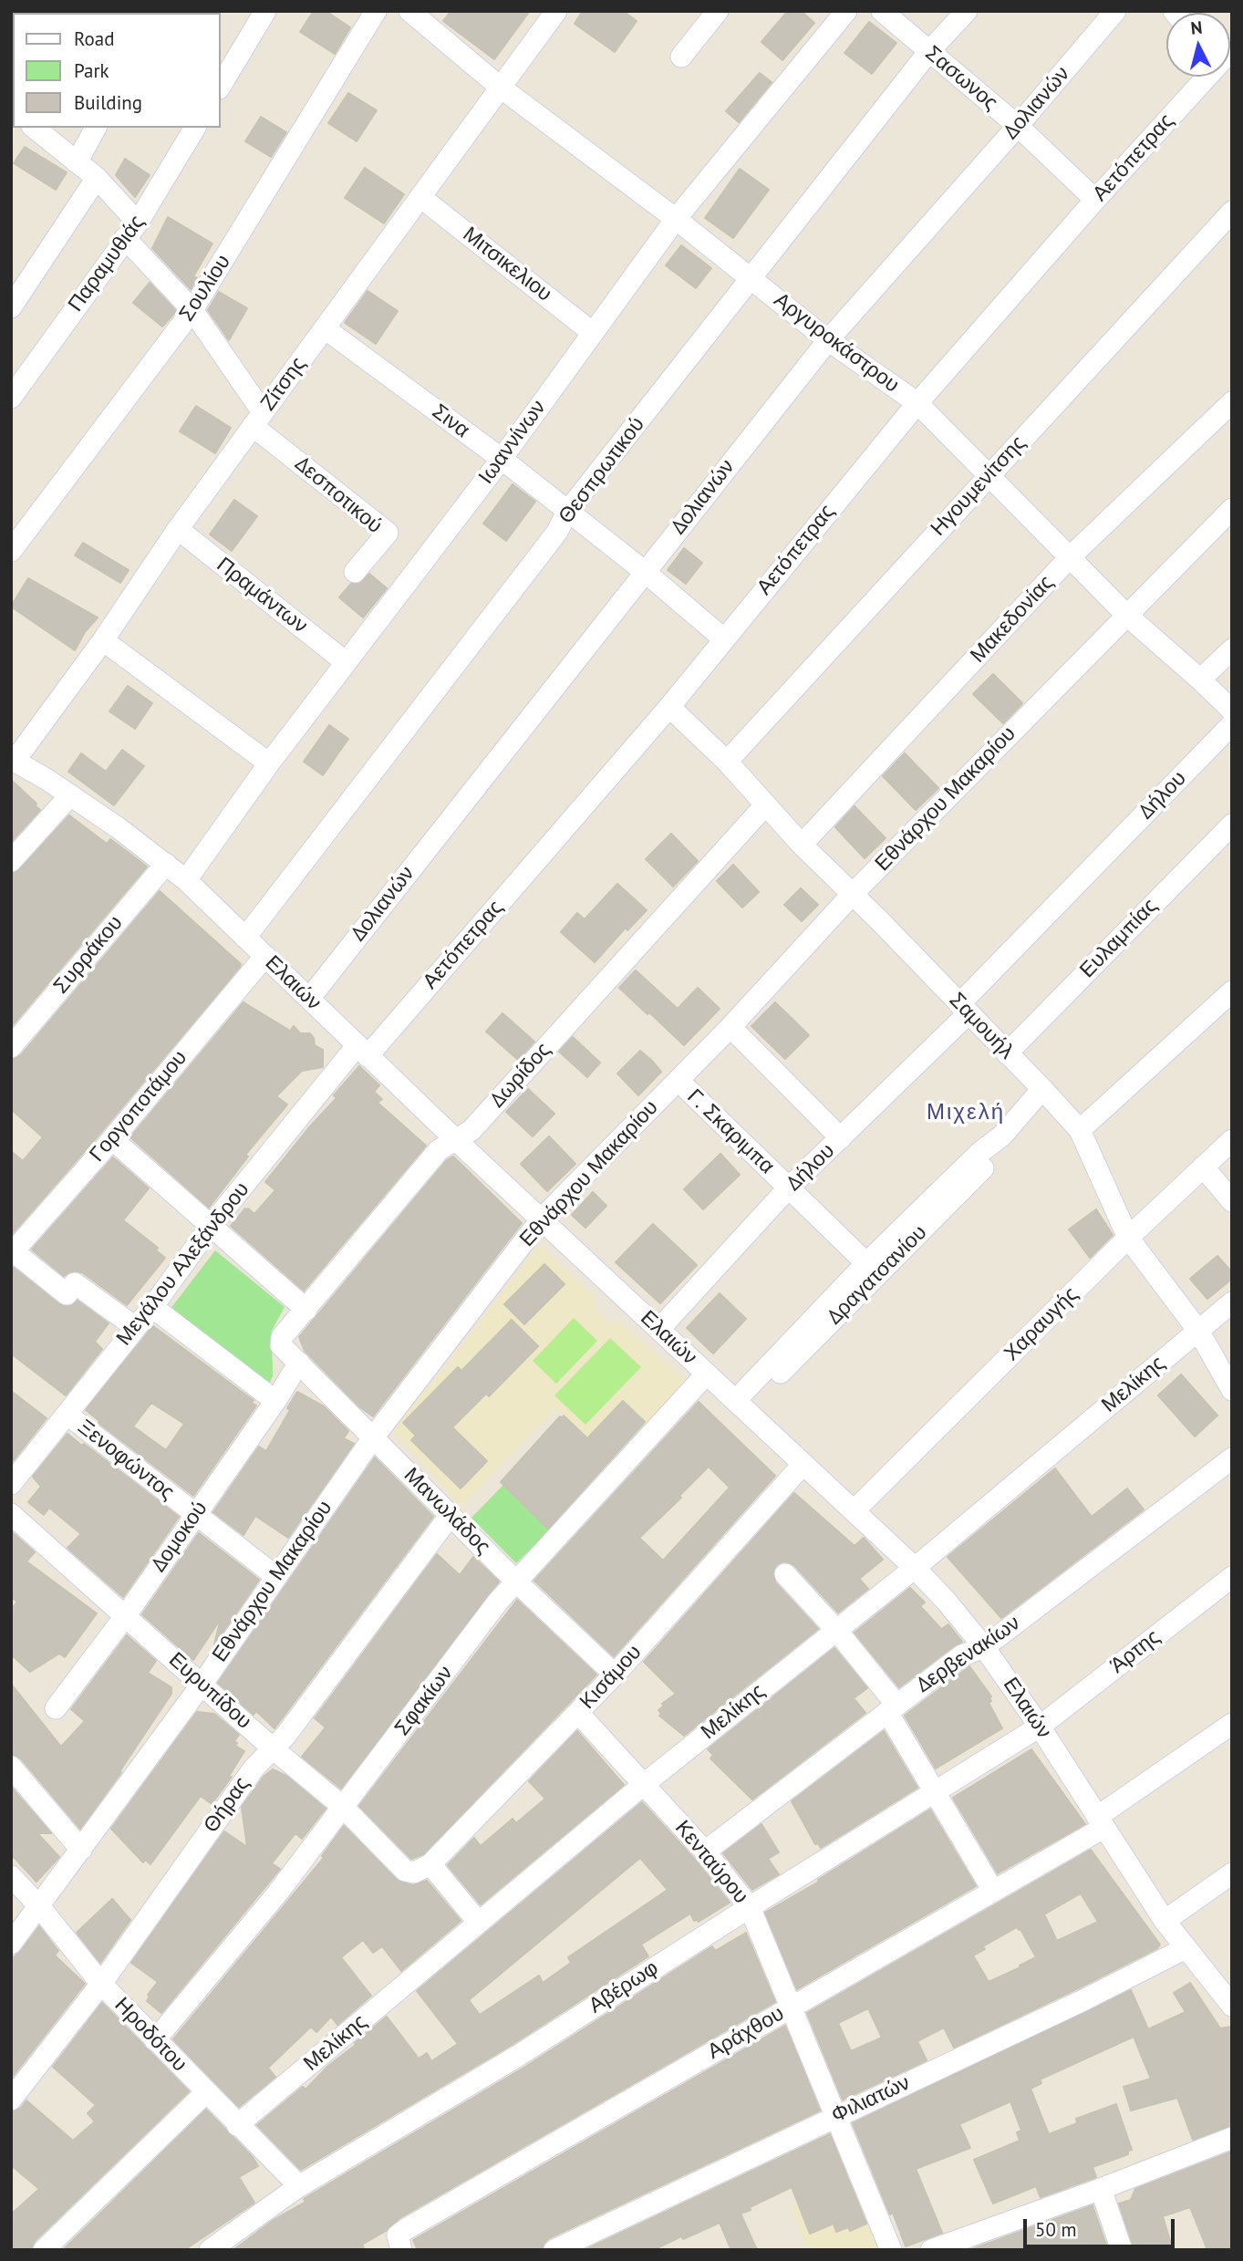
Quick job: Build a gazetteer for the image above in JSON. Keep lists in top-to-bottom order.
{
  "streets": {
    "street": [
      "Σασωνος",
      "Δολιανών",
      "Αετόπετρας",
      "Παραμυθιάς",
      "Μιτσικελιου",
      "Σουλίου",
      "Αργυροκάστρου",
      "Ζίτσης",
      "Σινα",
      "Ιωαννίνων",
      "Θεσπρωτικού",
      "Ηγουμενίτσης",
      "Δεσποτικού",
      "Πραμάντων",
      "Μακεδονίας",
      "Δήλου",
      "Εθνάρχου Μακαρίου",
      "Ευλαμπίας",
      "Συρράκου",
      "Ελαιών",
      "Σαμουήλ",
      "Δωρίδος",
      "Γοργοποτάμου",
      "Γ. Σκαριμπα",
      "Μεγάλου Αλεξάνδρου",
      "Δραγατσανίου",
      "Χαραυγής",
      "Μελίκης",
      "Ξενοφώντος",
      "Μανωλάδος",
      "Δομοκού",
      "Άρτης",
      "Δερβενακίων",
      "Κισάμου",
      "Ευρυπίδου",
      "Σφακίων",
      "Θήρας",
      "Κενταύρου",
      "Αβέρωφ",
      "Αράχθου",
      "Ηροδότου",
      "Φιλιατών"
    ]
  },
  "crossings": [
    ["Σασωνος", "Δολιανών"],
    ["Σασωνος", "Αετόπετρας"],
    ["Σασωνος", "Θεσπρωτικού"],
    ["Δολιανών", "Αργυροκάστρου"],
    ["Δολιανών", "Σινα"],
    ["Δολιανών", "Ελαιών"],
    ["Αετόπετρας", "Αργυροκάστρου"],
    ["Αετόπετρας", "Σινα"],
    ["Αετόπετρας", "Ελαιών"],
    ["Αετόπετρας", "Σαμουήλ"],
    ["Αετόπετρας", "Μεγάλου Αλεξάνδρου"],
    ["Παραμυθιάς", "Δεσποτικού"],
    ["Μιτσικελιου", "Ζίτσης"],
    ["Μιτσικελιου", "Ιωαννίνων"],
    ["Σουλίου", "Δεσποτικού"],
    ["Αργυροκάστρου", "Ζίτσης"],
    ["Αργυροκάστρου", "Ιωαννίνων"],
    ["Αργυροκάστρου", "Θεσπρωτικού"],
    ["Αργυροκάστρου", "Ηγουμενίτσης"],
    ["Αργυροκάστρου", "Μακεδονίας"],
    ["Αργυροκάστρου", "Εθνάρχου Μακαρίου"],
    ["Ζίτσης", "Σινα"],
    ["Ζίτσης", "Δεσποτικού"],
    ["Ζίτσης", "Πραμάντων"],
    ["Ζίτσης", "Ελαιών"],
    ["Σινα", "Ιωαννίνων"],
    ["Σινα", "Θεσπρωτικού"],
    ["Ιωαννίνων", "Πραμάντων"],
    ["Ιωαννίνων", "Ελαιών"],
    ["Θεσπρωτικού", "Ελαιών"],
    ["Ηγουμενίτσης", "Σαμουήλ"],
    ["Μακεδονίας", "Σαμουήλ"],
    ["Δήλου", "Ελαιών"],
    ["Δήλου", "Σαμουήλ"],
    ["Δήλου", "Γ. Σκαριμπα"],
    ["Εθνάρχου Μακαρίου", "Ελαιών"],
    ["Εθνάρχου Μακαρίου", "Σαμουήλ"],
    ["Εθνάρχου Μακαρίου", "Γ. Σκαριμπα"],
    ["Εθνάρχου Μακαρίου", "Ξενοφώντος"],
    ["Εθνάρχου Μακαρίου", "Μανωλάδος"],
    ["Εθνάρχου Μακαρίου", "Ευρυπίδου"],
    ["Εθνάρχου Μακαρίου", "Ηροδότου"],
    ["Ευλαμπίας", "Σαμουήλ"],
    ["Συρράκου", "Ελαιών"],
    ["Ελαιών", "Δωρίδος"],
    ["Ελαιών", "Γοργοποτάμου"],
    ["Ελαιών", "Μεγάλου Αλεξάνδρου"],
    ["Ελαιών", "Δραγατσανίου"],
    ["Ελαιών", "Χαραυγής"],
    ["Ελαιών", "Μελίκης"],
    ["Ελαιών", "Άρτης"],
    ["Ελαιών", "Δερβενακίων"],
    ["Ελαιών", "Κισάμου"],
    ["Ελαιών", "Σφακίων"],
    ["Ελαιών", "Αβέρωφ"],
    ["Ελαιών", "Αράχθου"],
    ["Ελαιών", "Φιλιατών"],
    ["Σαμουήλ", "Δωρίδος"],
    ["Σαμουήλ", "Δραγατσανίου"],
    ["Σαμουήλ", "Χαραυγής"],
    ["Σαμουήλ", "Μελίκης"],
    ["Δωρίδος", "Μανωλάδος"],
    ["Γ. Σκαριμπα", "Δραγατσανίου"],
    ["Μεγάλου Αλεξάνδρου", "Ξενοφώντος"],
    ["Μελίκης", "Κενταύρου"],
    ["Μελίκης", "Ηροδότου"],
    ["Ξενοφώντος", "Δομοκού"],
    ["Μανωλάδος", "Δομοκού"],
    ["Μανωλάδος", "Κισάμου"],
    ["Μανωλάδος", "Σφακίων"],
    ["Μανωλάδος", "Θήρας"],
    ["Δομοκού", "Ευρυπίδου"],
    ["Άρτης", "Αβέρωφ"],
    ["Δερβενακίων", "Κενταύρου"],
    ["Κισάμου", "Ευρυπίδου"],
    ["Κισάμου", "Κενταύρου"],
    ["Ευρυπίδου", "Σφακίων"],
    ["Ευρυπίδου", "Θήρας"],
    ["Σφακίων", "Ηροδότου"],
    ["Θήρας", "Ηροδότου"],
    ["Κενταύρου", "Αβέρωφ"],
    ["Κενταύρου", "Αράχθου"],
    ["Κενταύρου", "Φιλιατών"],
    ["Αβέρωφ", "Ηροδότου"]
  ],
  "districts": ["Μιχελή"],
  "legend": ["Road", "Park", "Building"],
  "scale_bar": "50 m",
  "north": "top"
}
